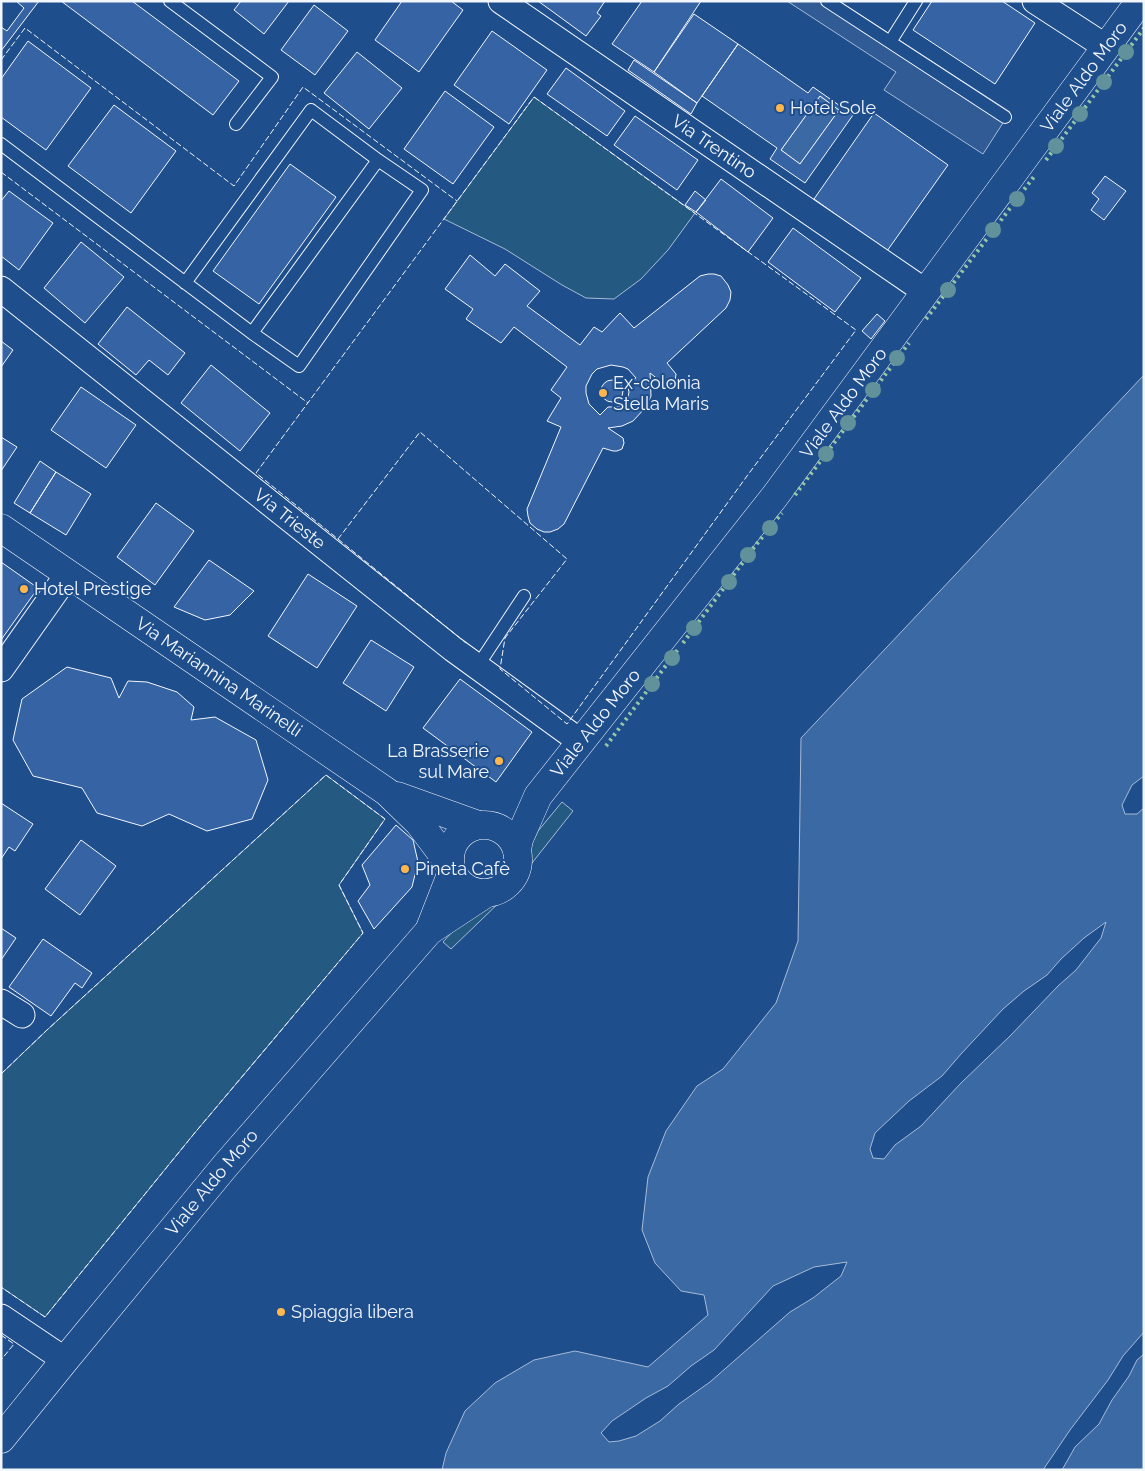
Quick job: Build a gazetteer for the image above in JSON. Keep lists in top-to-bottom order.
{
  "streets": {
    "street": [
      "Viale Aldo Moro",
      "Via Trentino",
      "Via Trieste",
      "Via Mariannina Marinelli"
    ]
  },
  "crossings": [
    ["Viale Aldo Moro", "Via Trentino"],
    ["Viale Aldo Moro", "Via Trieste"],
    ["Viale Aldo Moro", "Via Mariannina Marinelli"]
  ],
  "places": [
    "Hotel Sole",
    "Ex-colonia Stella Maris",
    "Hotel Prestige",
    "La Brasserie sul Mare",
    "Pineta Cafè",
    "Spiaggia libera"
  ]
}
